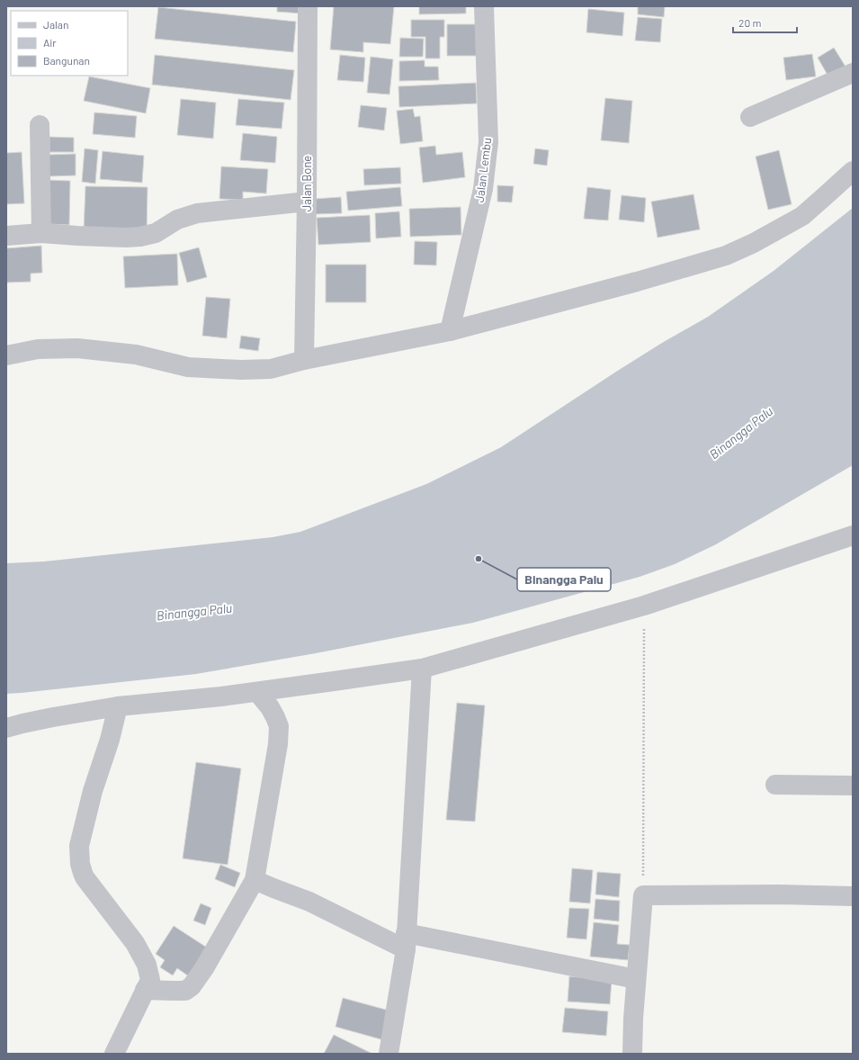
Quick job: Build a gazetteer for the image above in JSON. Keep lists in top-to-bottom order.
{
  "streets": {
    "street": ["Jalan Lembu", "Jalan Bone"]
  },
  "water": ["Binangga Palu"],
  "places": ["Binangga Palu"],
  "legend": ["Jalan", "Air", "Bangunan"],
  "scale_bar": "20 m"
}
